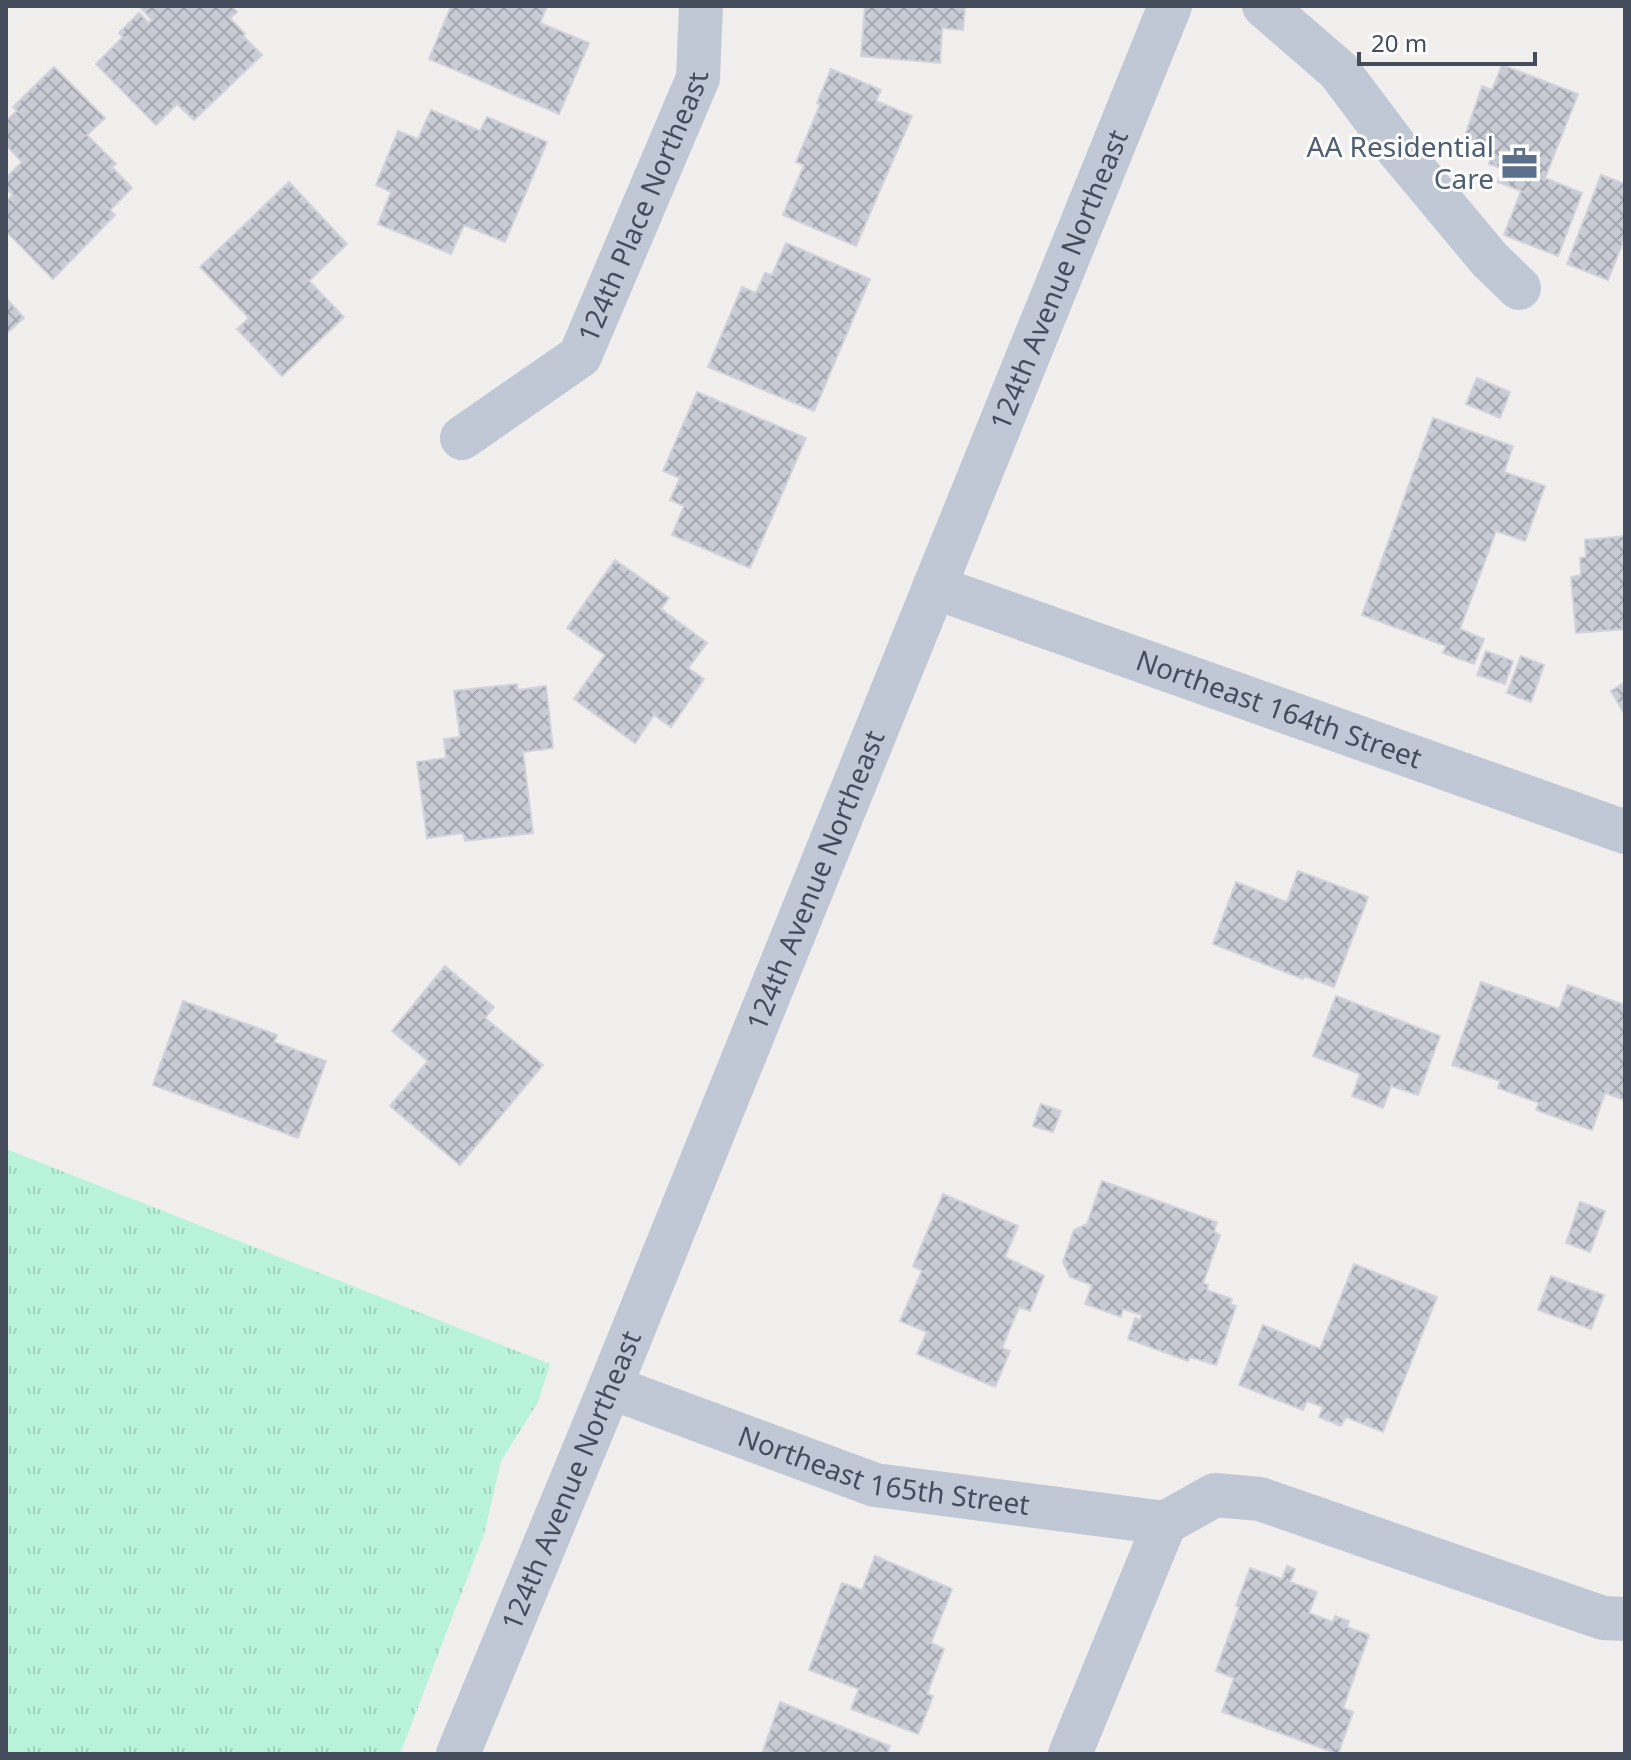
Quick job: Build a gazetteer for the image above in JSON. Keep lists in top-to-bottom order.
{
  "streets": {
    "street": [
      "124th Place Northeast",
      "124th Avenue Northeast",
      "Northeast 164th Street",
      "Northeast 165th Street"
    ]
  },
  "crossings": [
    ["124th Avenue Northeast", "Northeast 164th Street"],
    ["124th Avenue Northeast", "Northeast 165th Street"]
  ],
  "places": {
    "office": ["AA Residential Care"]
  },
  "scale_bar": "20 m"
}
